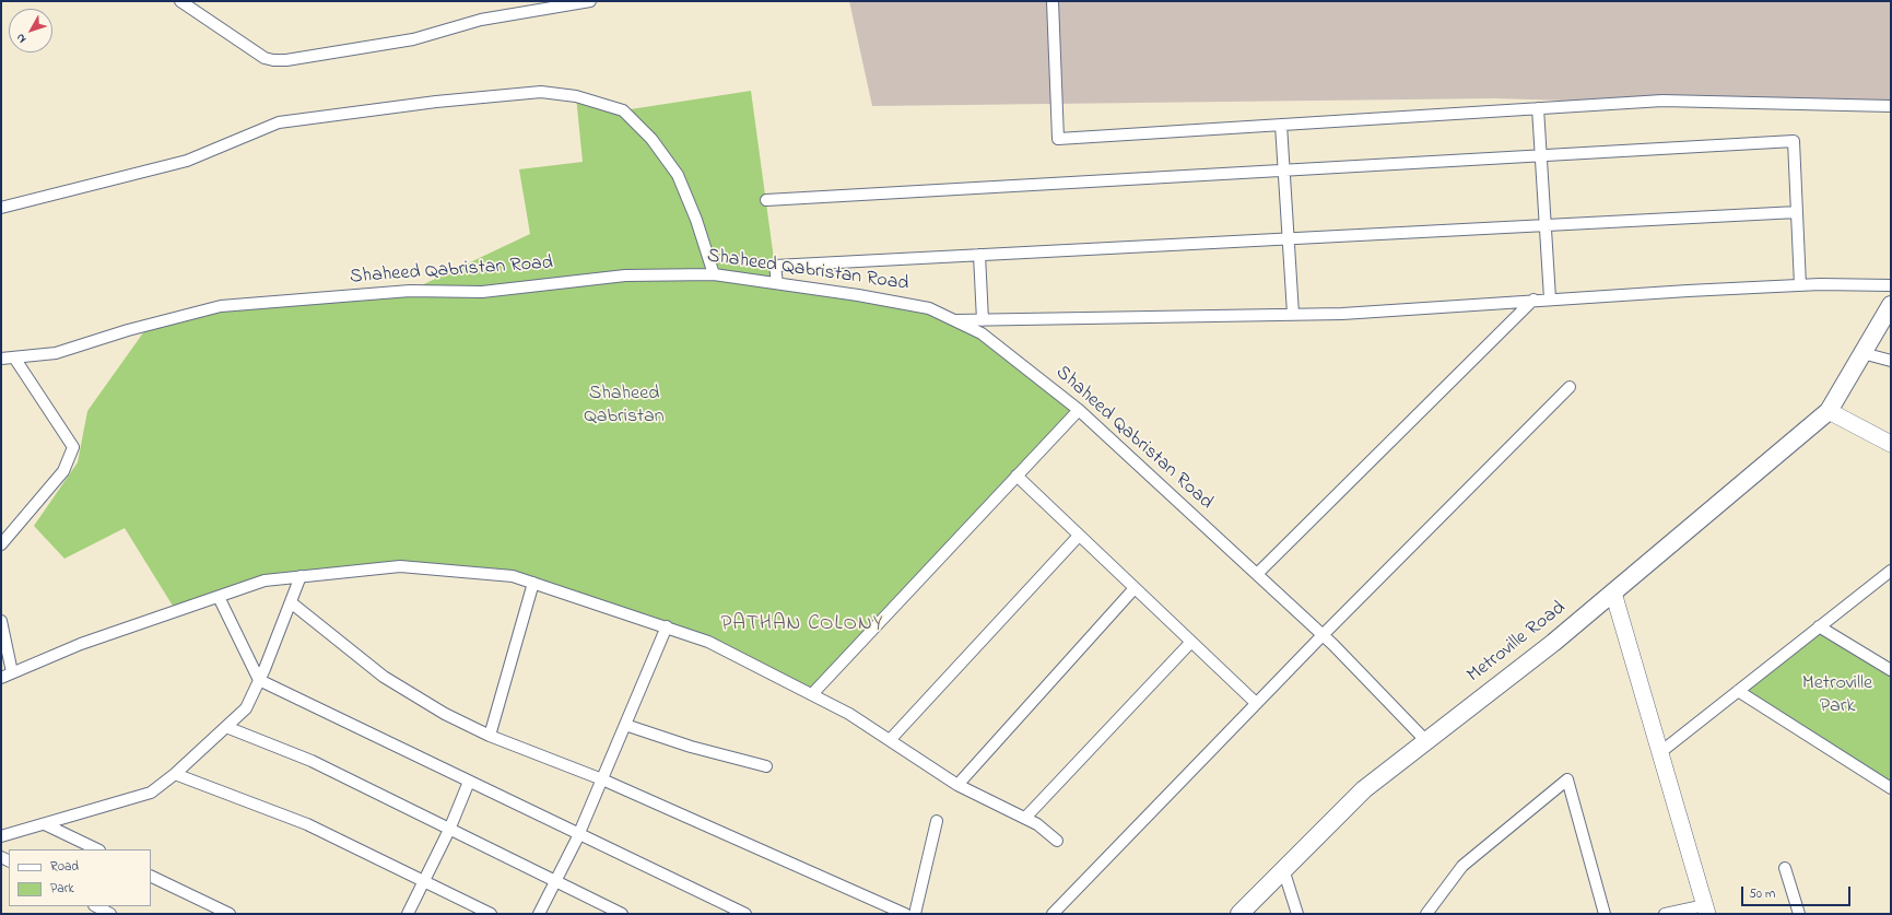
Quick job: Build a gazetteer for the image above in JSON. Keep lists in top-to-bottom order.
{
  "streets": {
    "main road": ["Metroville Road"],
    "street": ["Shaheed Qabristan Road"]
  },
  "crossings": [
    ["Shaheed Qabristan Road", "Metroville Road"]
  ],
  "districts": ["PATHAN COLONY"],
  "parks": ["Shaheed Qabristan", "Metroville Park"],
  "legend": ["Road", "Park"],
  "scale_bar": "50 m",
  "north": "bottom left"
}
